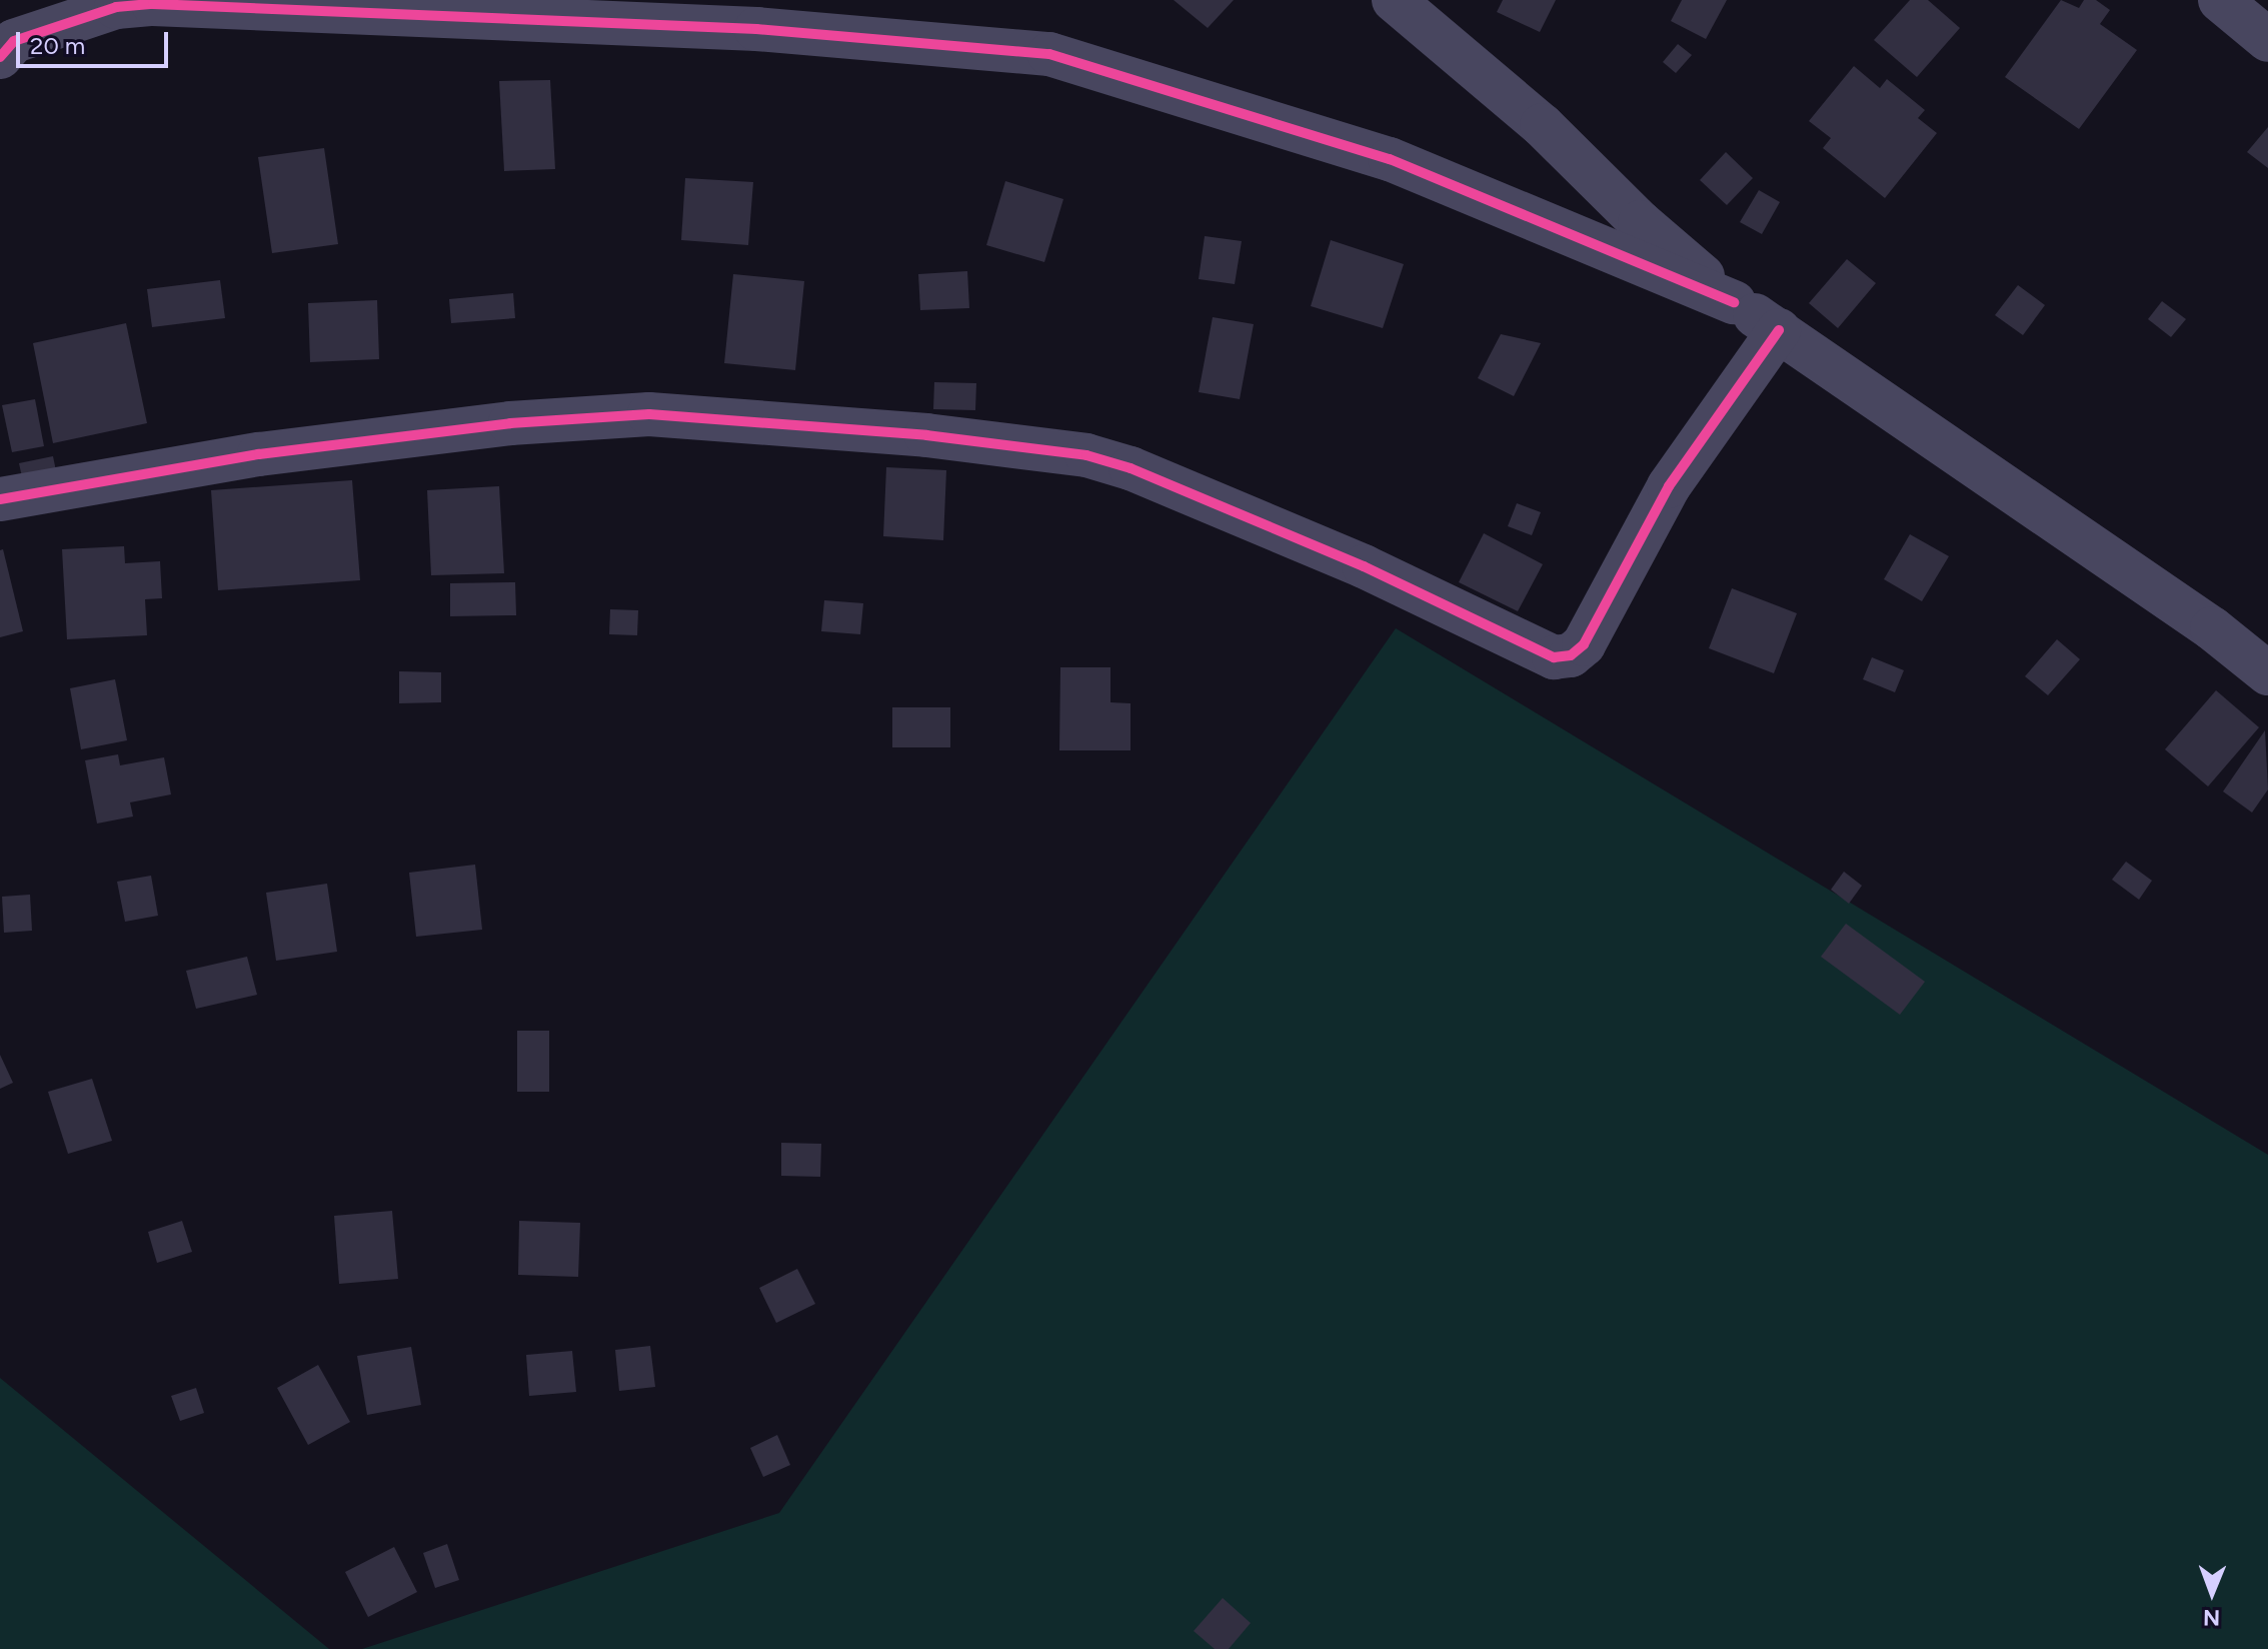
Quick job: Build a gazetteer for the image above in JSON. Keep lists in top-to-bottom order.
{
  "scale_bar": "20 m",
  "north": "bottom"
}
